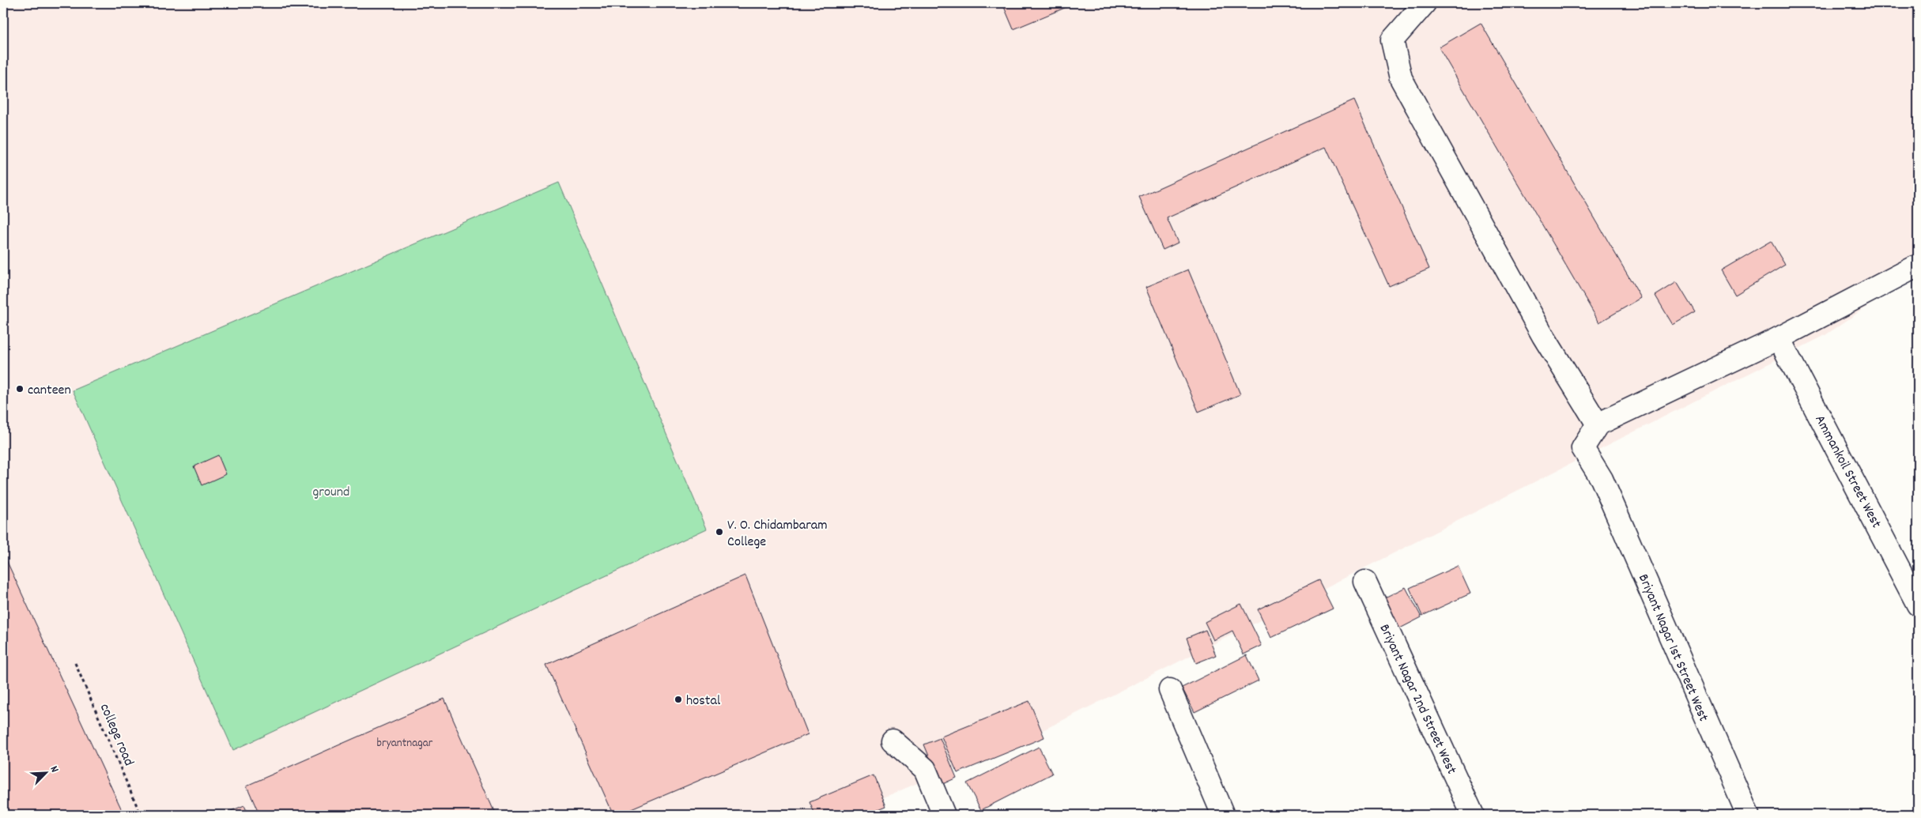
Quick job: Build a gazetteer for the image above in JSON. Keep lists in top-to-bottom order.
{
  "streets": {
    "street": ["Ammankoil Street West", "Briyant Nagar 1st Street West", "Briyant Nagar 2nd Street West"],
    "path": ["college road"]
  },
  "parks": ["ground"],
  "places": ["canteen", "V. O. Chidambaram College", "hostal"],
  "house_numbers": ["bryantnagar"],
  "north": "top right"
}
